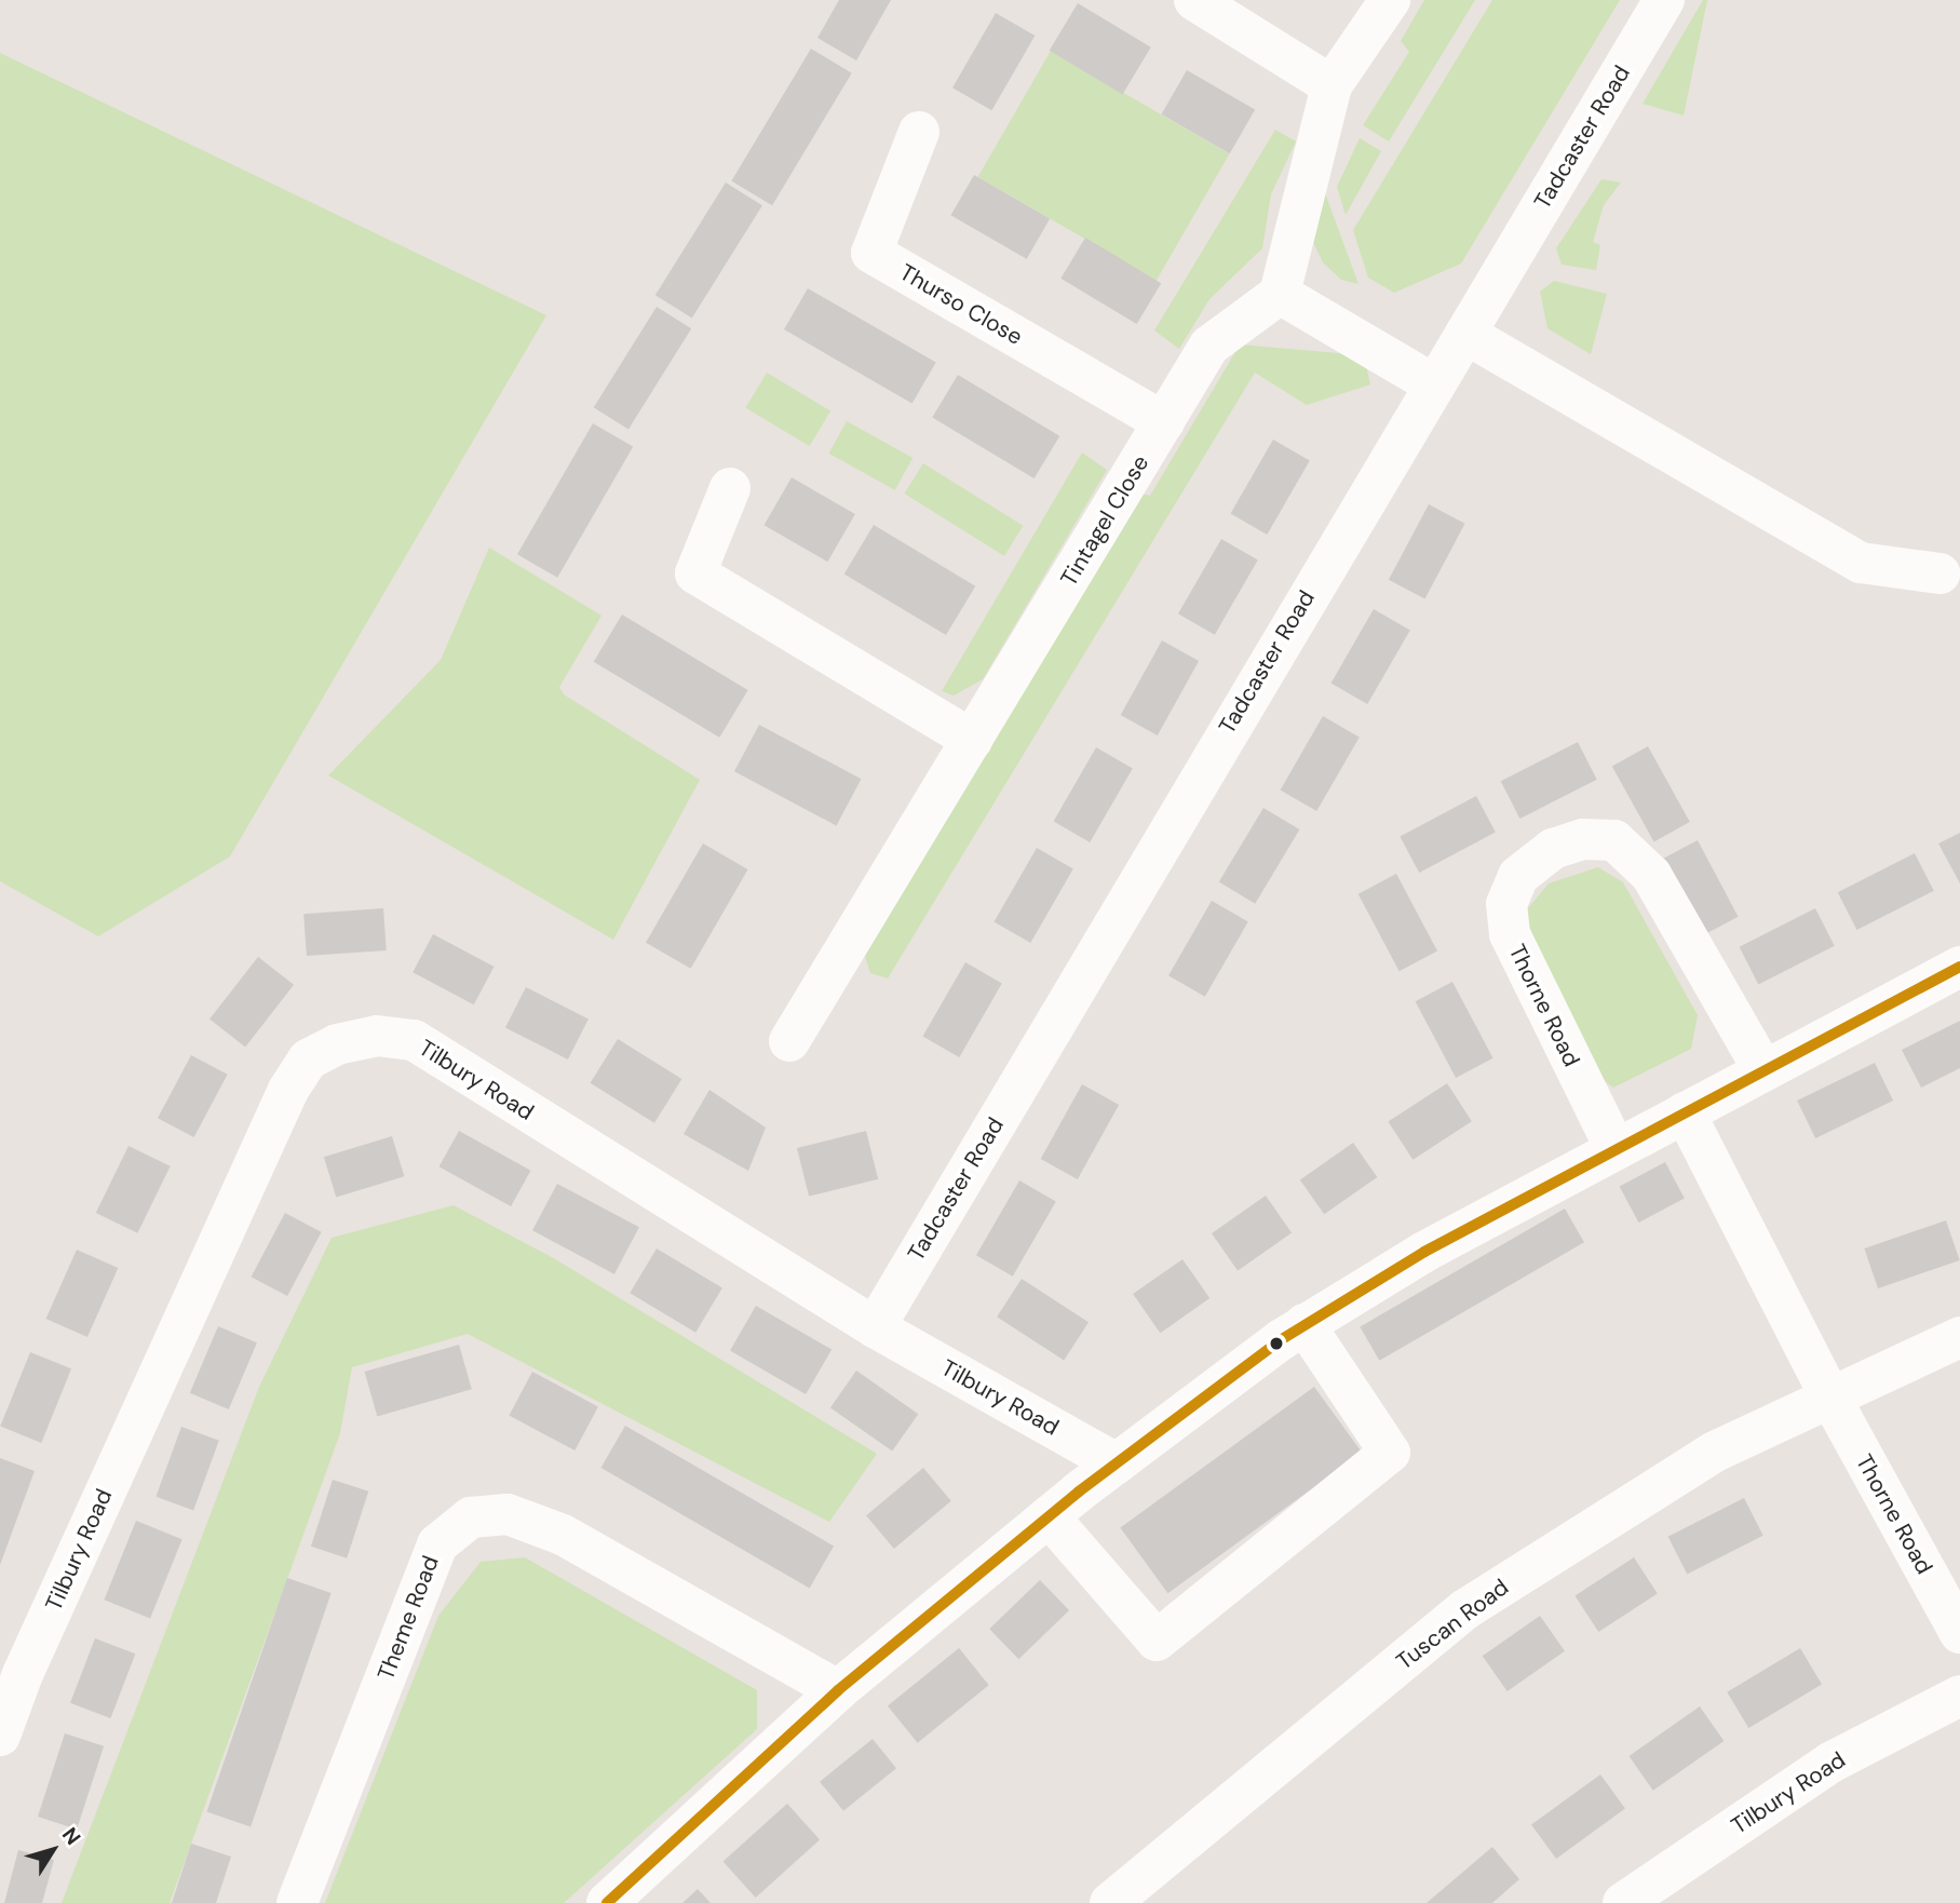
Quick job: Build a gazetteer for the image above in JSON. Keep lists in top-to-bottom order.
{
  "streets": {
    "street": [
      "Tadcaster Road",
      "Thurso Close",
      "Tintagel Close",
      "Thorne Road",
      "Tilbury Road",
      "Theme Road",
      "Tuscan Road"
    ]
  },
  "crossings": [
    ["Tadcaster Road", "Tilbury Road"],
    ["Thurso Close", "Tintagel Close"],
    ["Thorne Road", "Tuscan Road"]
  ],
  "north": "top right"
}
